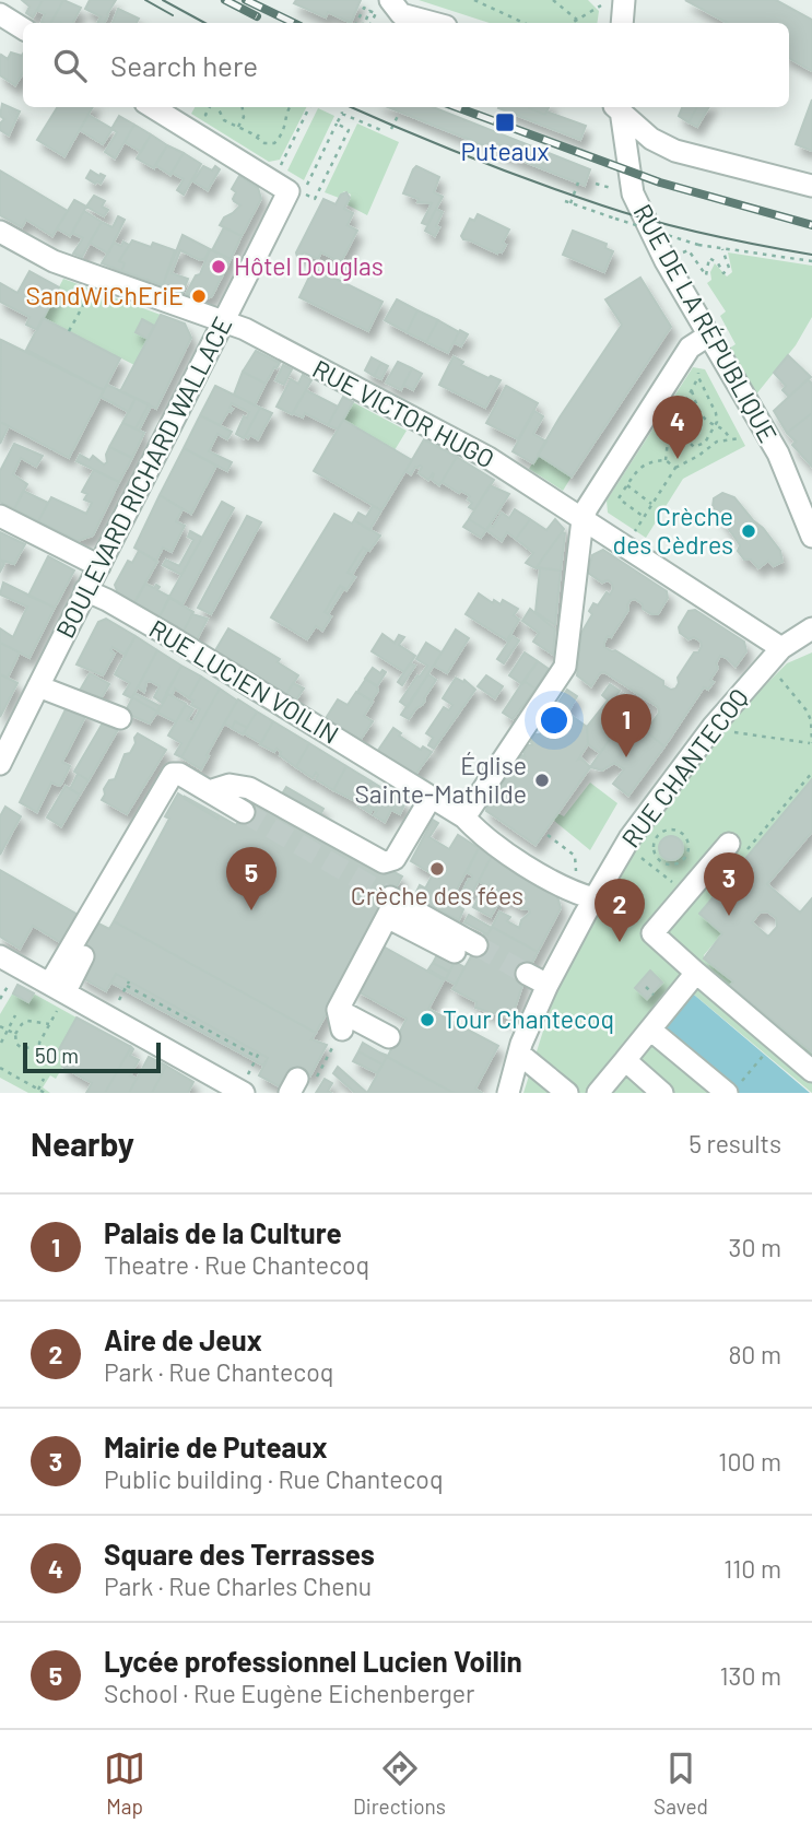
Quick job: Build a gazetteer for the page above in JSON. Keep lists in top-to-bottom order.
{
  "streets": {
    "street": [
      "RUE DE LA RÉPUBLIQUE",
      "RUE VICTOR HUGO",
      "BOULEVARD RICHARD WALLACE",
      "RUE LUCIEN VOILIN",
      "RUE CHANTECOQ"
    ]
  },
  "crossings": [
    ["RUE VICTOR HUGO", "BOULEVARD RICHARD WALLACE"],
    ["RUE VICTOR HUGO", "RUE CHANTECOQ"],
    ["BOULEVARD RICHARD WALLACE", "RUE LUCIEN VOILIN"],
    ["RUE LUCIEN VOILIN", "RUE CHANTECOQ"]
  ],
  "places": {
    "transit": ["Puteaux"],
    "other": [
      "Hôtel Douglas",
      "SandWiChEriE",
      "Crèche des Cèdres",
      "Église Sainte-Mathilde",
      "Crèche des fées",
      "Tour Chantecoq"
    ]
  },
  "scale_bar": "50 m",
  "page": {
    "search": "Search here",
    "pins": [
      "4",
      "1",
      "5",
      "3",
      "2"
    ],
    "scale": "50 m",
    "heading": ["Nearby", "5 results"],
    "list": [
      {
        "mark": "1",
        "name": "Palais de la Culture",
        "note": "Theatre · Rue Chantecoq",
        "value": "30 m"
      },
      {
        "mark": "2",
        "name": "Aire de Jeux",
        "note": "Park · Rue Chantecoq",
        "value": "80 m"
      },
      {
        "mark": "3",
        "name": "Mairie de Puteaux",
        "note": "Public building · Rue Chantecoq",
        "value": "100 m"
      },
      {
        "mark": "4",
        "name": "Square des Terrasses",
        "note": "Park · Rue Charles Chenu",
        "value": "110 m"
      },
      {
        "mark": "5",
        "name": "Lycée professionnel Lucien Voilin",
        "note": "School · Rue Eugène Eichenberger",
        "value": "130 m"
      }
    ],
    "nav": ["Map", "Directions", "Saved"]
  }
}
